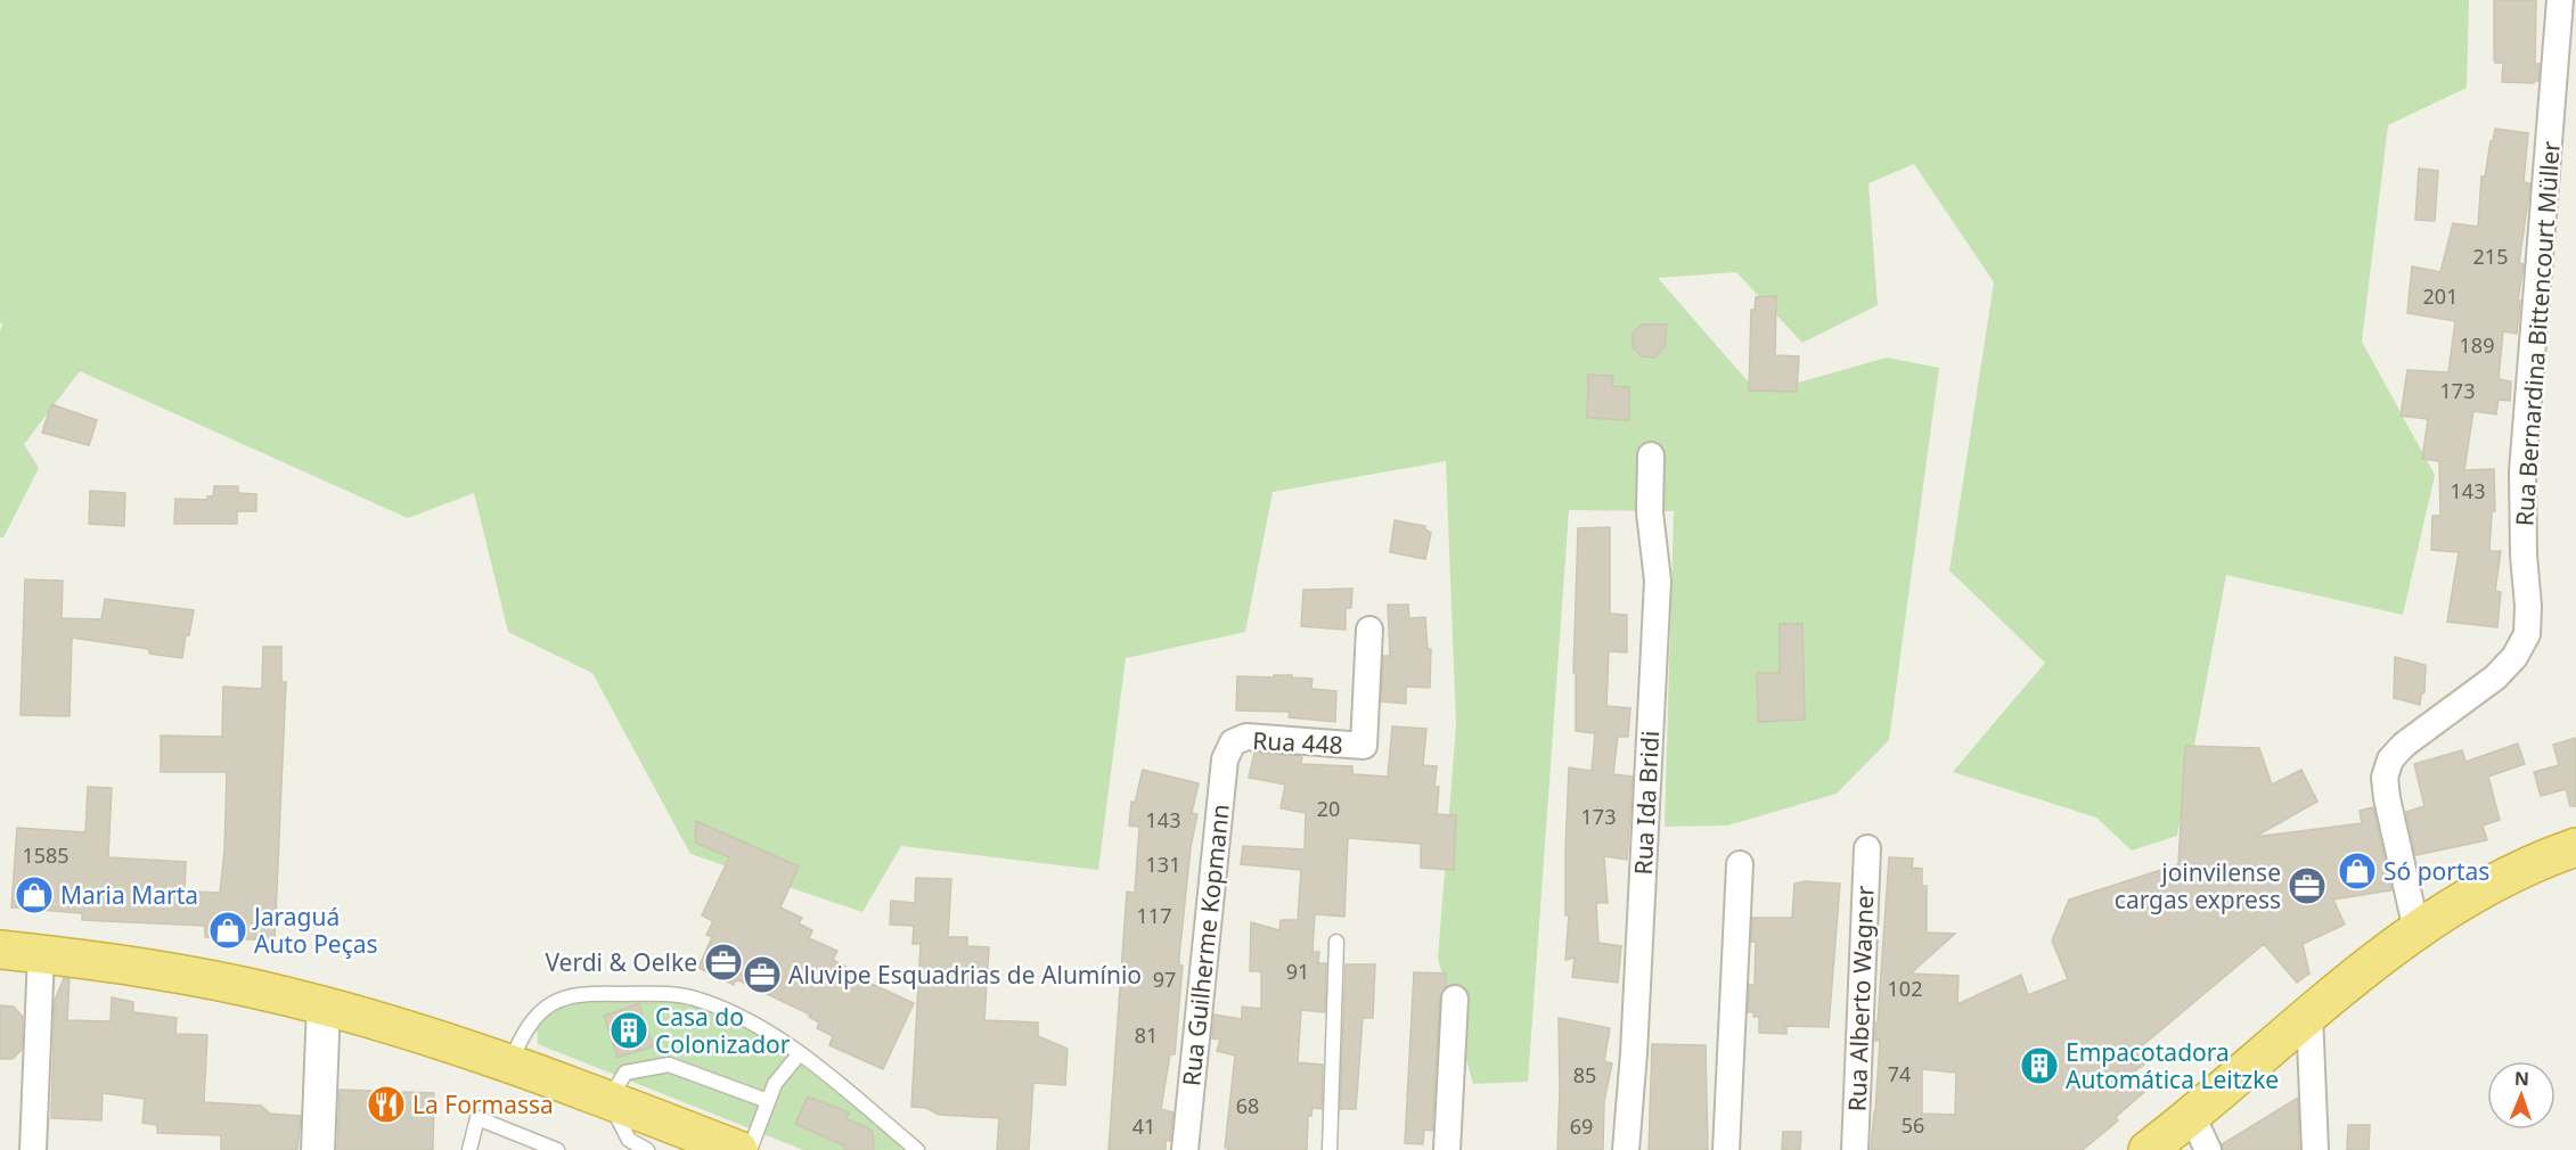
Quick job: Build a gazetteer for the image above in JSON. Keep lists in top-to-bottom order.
{
  "streets": {
    "street": [
      "Rua Bernardina Bittencourt Müller",
      "Rua 448",
      "Rua Ida Bridi",
      "Rua Guilherme Kopmann",
      "Rua Alberto Wagner"
    ]
  },
  "crossings": [
    ["Rua 448", "Rua Guilherme Kopmann"]
  ],
  "places": {
    "shop": ["Só portas", "Maria Marta", "Jaraguá Auto Peças"],
    "office": ["joinvilense cargas express", "Verdi & Oelke", "Aluvipe Esquadrias de Alumínio"],
    "building": ["Casa do Colonizador", "Empacotadora Automática Leitzke"],
    "restaurant": ["La Formassa"]
  },
  "house_numbers": [
    "215",
    "201",
    "189",
    "173",
    "143",
    "20",
    "173",
    "143",
    "1585",
    "131",
    "117",
    "91",
    "97",
    "102",
    "81",
    "74",
    "85",
    "68",
    "56",
    "41",
    "69"
  ],
  "north": "top"
}
